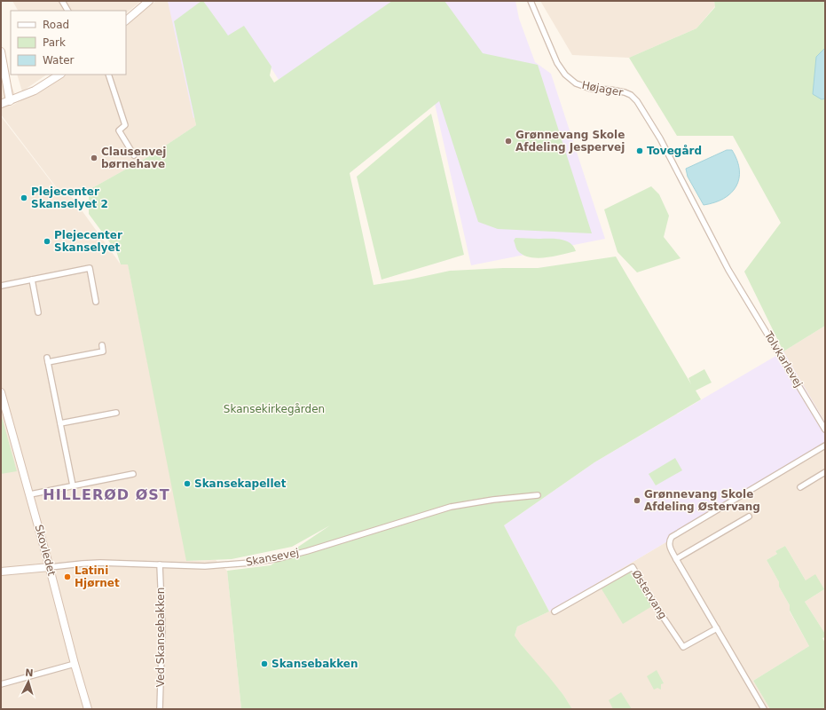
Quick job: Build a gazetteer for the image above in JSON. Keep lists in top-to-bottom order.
{
  "streets": {
    "street": [
      "Højager",
      "Tolvkarlevej",
      "Skovledet",
      "Skansevej",
      "Østervang",
      "Ved Skansebakken"
    ]
  },
  "crossings": [
    ["Højager", "Tolvkarlevej"],
    ["Skovledet", "Skansevej"],
    ["Skansevej", "Ved Skansebakken"]
  ],
  "districts": ["HILLERØD ØST"],
  "parks": ["Skansekirkegården"],
  "places": [
    "Grønnevang Skole Afdeling Jespervej",
    "Tovegård",
    "Clausenvej børnehave",
    "Plejecenter Skanselyet 2",
    "Plejecenter Skanselyet",
    "Skansekapellet",
    "Grønnevang Skole Afdeling Østervang",
    "Latini Hjørnet",
    "Skansebakken"
  ],
  "legend": ["Road", "Park", "Water"],
  "north": "top"
}
